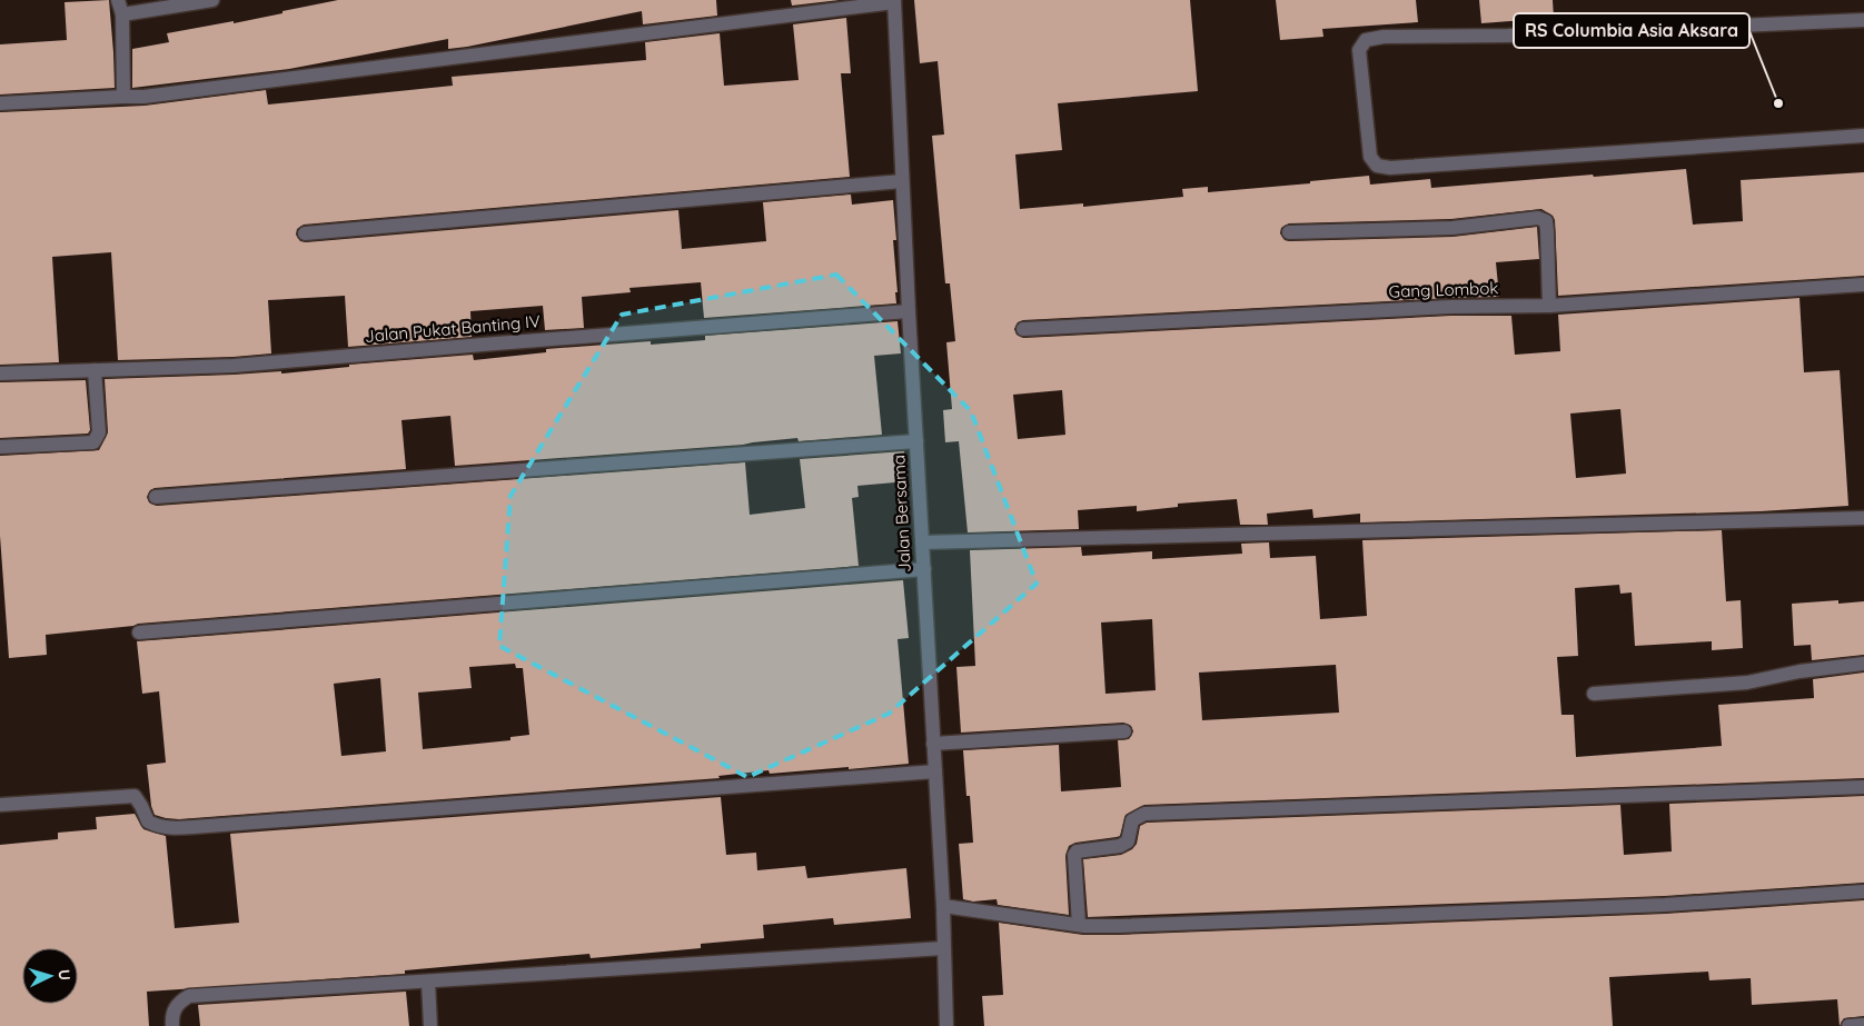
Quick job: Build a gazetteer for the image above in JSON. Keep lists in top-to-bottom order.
{
  "streets": {
    "street": ["Gang Lombok", "Jalan Pukat Banting IV", "Jalan Bersama"]
  },
  "crossings": [
    ["Jalan Pukat Banting IV", "Jalan Bersama"]
  ],
  "places": ["RS Columbia Asia Aksara"],
  "north": "right"
}
